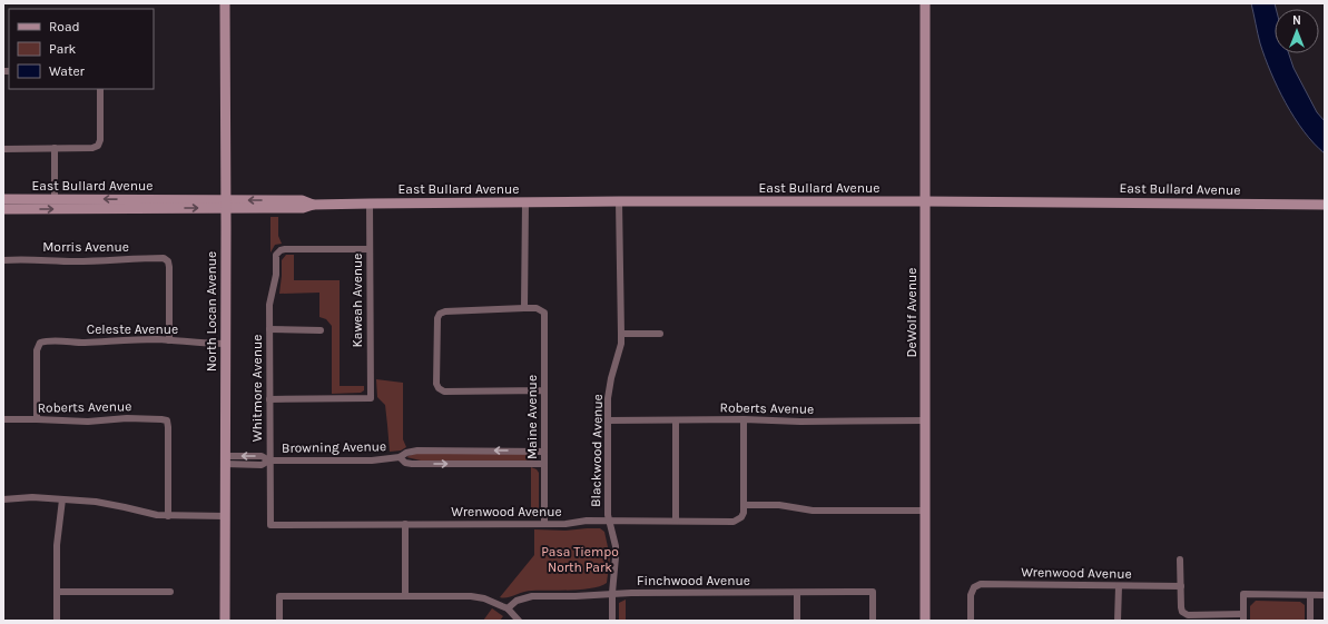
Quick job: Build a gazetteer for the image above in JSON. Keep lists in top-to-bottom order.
{
  "streets": {
    "main road": ["East Bullard Avenue", "North Locan Avenue", "DeWolf Avenue"],
    "street": [
      "Morris Avenue",
      "Kaweah Avenue",
      "Celeste Avenue",
      "Whitmore Avenue",
      "Roberts Avenue",
      "Maine Avenue",
      "Browning Avenue",
      "Blackwood Avenue",
      "Wrenwood Avenue",
      "Finchwood Avenue"
    ]
  },
  "crossings": [
    ["East Bullard Avenue", "Kaweah Avenue"],
    ["East Bullard Avenue", "North Locan Avenue"],
    ["East Bullard Avenue", "DeWolf Avenue"],
    ["East Bullard Avenue", "Blackwood Avenue"],
    ["Morris Avenue", "Celeste Avenue"],
    ["Kaweah Avenue", "Whitmore Avenue"],
    ["North Locan Avenue", "Celeste Avenue"],
    ["North Locan Avenue", "Browning Avenue"],
    ["DeWolf Avenue", "Roberts Avenue"],
    ["Celeste Avenue", "Roberts Avenue"],
    ["Whitmore Avenue", "Browning Avenue"],
    ["Whitmore Avenue", "Wrenwood Avenue"],
    ["Roberts Avenue", "Blackwood Avenue"],
    ["Maine Avenue", "Browning Avenue"],
    ["Maine Avenue", "Wrenwood Avenue"],
    ["Blackwood Avenue", "Wrenwood Avenue"],
    ["Blackwood Avenue", "Finchwood Avenue"]
  ],
  "parks": ["Pasa Tiempo North Park"],
  "legend": ["Road", "Park", "Water"],
  "north": "top"
}
